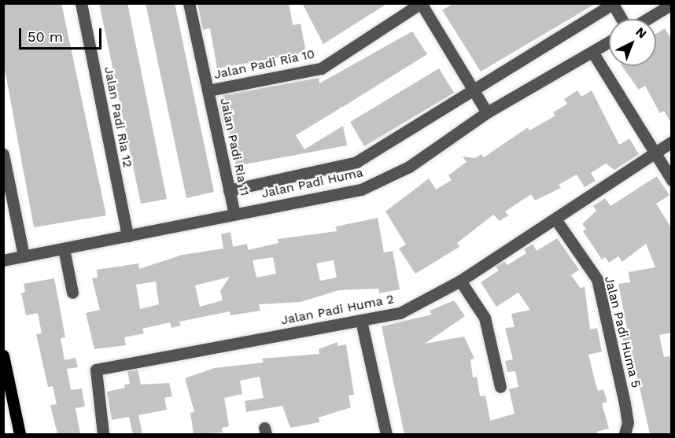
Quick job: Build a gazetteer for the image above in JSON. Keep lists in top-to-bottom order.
{
  "streets": {
    "street": [
      "Jalan Padi Ria 10",
      "Jalan Padi Ria 12",
      "Jalan Padi Ria 11",
      "Jalan Padi Huma",
      "Jalan Padi Huma 2",
      "Jalan Padi Huma 5"
    ]
  },
  "crossings": [
    ["Jalan Padi Ria 10", "Jalan Padi Ria 11"],
    ["Jalan Padi Ria 12", "Jalan Padi Huma"],
    ["Jalan Padi Ria 11", "Jalan Padi Huma"],
    ["Jalan Padi Huma 2", "Jalan Padi Huma 5"]
  ],
  "scale_bar": "50 m",
  "north": "top right"
}
